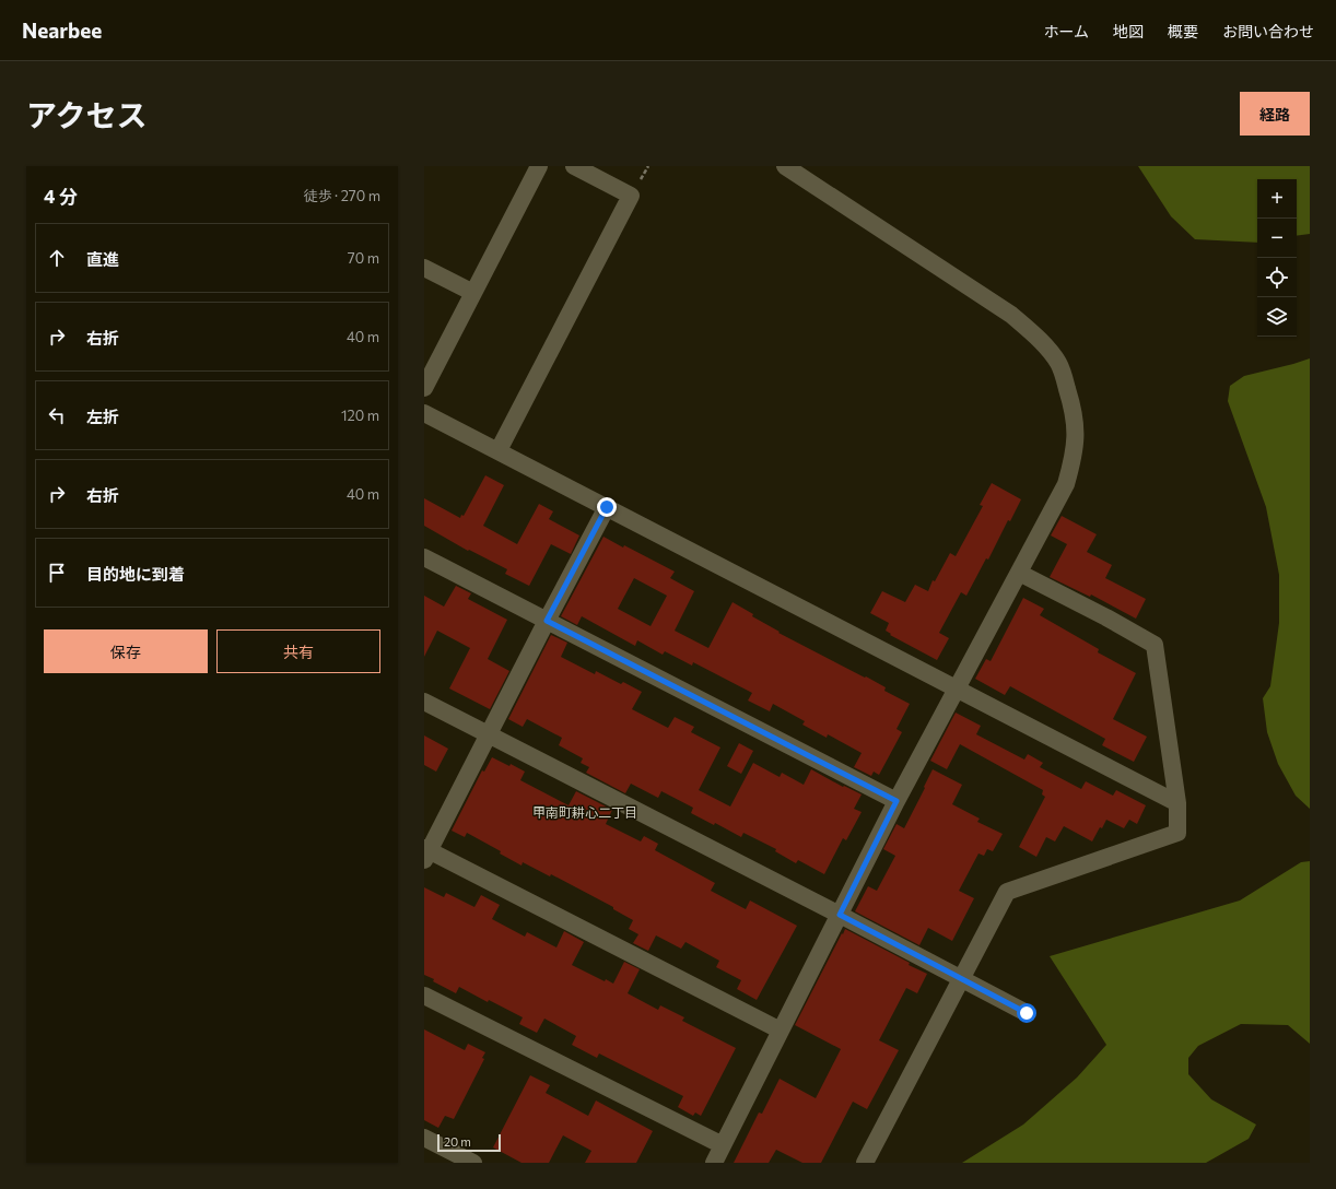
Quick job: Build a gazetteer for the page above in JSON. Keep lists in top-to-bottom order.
{
  "districts": ["甲南町耕心二丁目"],
  "scale_bar": "20 m",
  "page": {
    "header": "Nearbee",
    "nav": [
      "ホーム",
      "地図",
      "概要",
      "お問い合わせ"
    ],
    "title": "アクセス",
    "buttons": [
      "経路",
      ["保存", "共有"]
    ],
    "heading": ["4 分", "徒歩 · 270 m"],
    "map_buttons": ["+", "−"],
    "list": [
      ["直進", "70 m"],
      ["右折", "40 m"],
      ["左折", "120 m"],
      ["右折", "40 m"],
      "目的地に到着"
    ],
    "scale": "20 m"
  }
}
